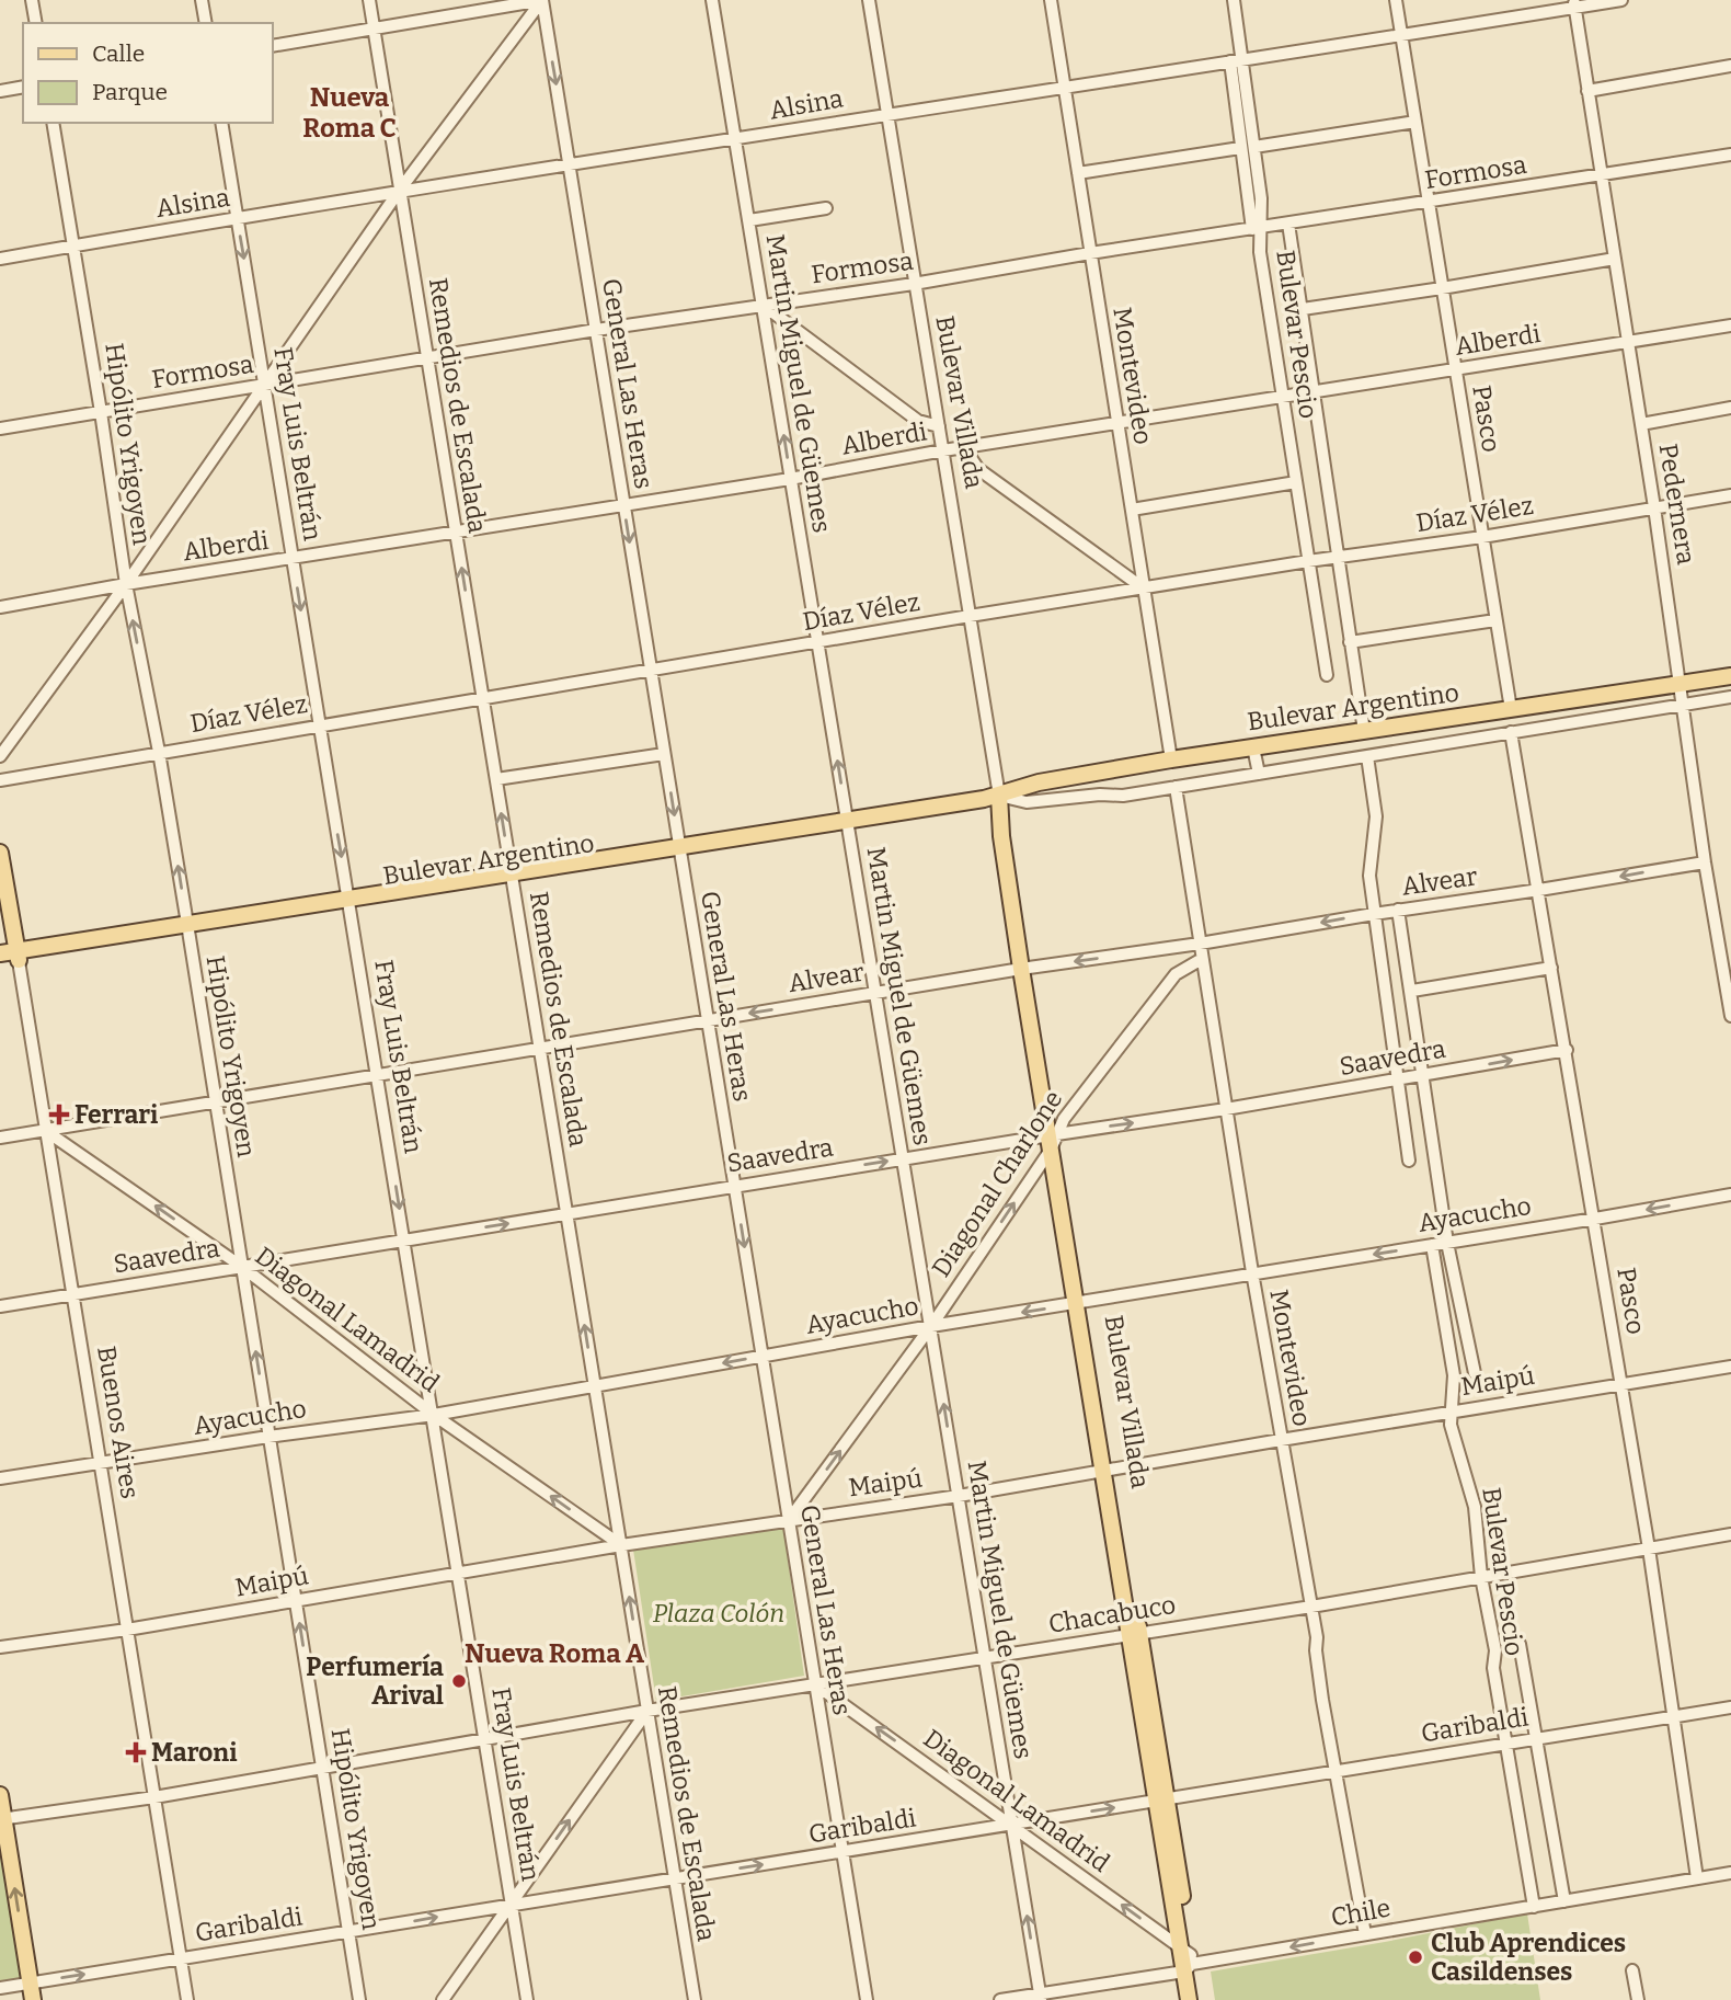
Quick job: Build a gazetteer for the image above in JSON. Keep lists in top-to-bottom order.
{
  "streets": {
    "main road": ["Bulevar Villada", "Bulevar Argentino", "Buenos Aires"],
    "street": [
      "Alsina",
      "Formosa",
      "Bulevar Pescio",
      "Alberdi",
      "Montevideo",
      "General Las Heras",
      "Martin Miguel de Güemes",
      "Remedios de Escalada",
      "Pasco",
      "Hipólito Yrigoyen",
      "Fray Luis Beltrán",
      "Pedernera",
      "Díaz Vélez",
      "Alvear",
      "Saavedra",
      "Diagonal Charlone",
      "Ayacucho",
      "Diagonal Lamadrid",
      "Maipú",
      "Chacabuco",
      "Garibaldi",
      "Chile"
    ]
  },
  "crossings": [
    ["Alsina", "Bulevar Pescio"],
    ["Alsina", "Montevideo"],
    ["Alsina", "General Las Heras"],
    ["Alsina", "Martin Miguel de Güemes"],
    ["Alsina", "Bulevar Villada"],
    ["Alsina", "Remedios de Escalada"],
    ["Alsina", "Pasco"],
    ["Alsina", "Hipólito Yrigoyen"],
    ["Alsina", "Fray Luis Beltrán"],
    ["Alsina", "Pedernera"],
    ["Formosa", "Bulevar Pescio"],
    ["Formosa", "Montevideo"],
    ["Formosa", "General Las Heras"],
    ["Formosa", "Martin Miguel de Güemes"],
    ["Formosa", "Bulevar Villada"],
    ["Formosa", "Remedios de Escalada"],
    ["Formosa", "Pasco"],
    ["Formosa", "Hipólito Yrigoyen"],
    ["Formosa", "Fray Luis Beltrán"],
    ["Formosa", "Pedernera"],
    ["Bulevar Pescio", "Alberdi"],
    ["Bulevar Pescio", "Díaz Vélez"],
    ["Bulevar Pescio", "Bulevar Argentino"],
    ["Bulevar Pescio", "Ayacucho"],
    ["Bulevar Pescio", "Maipú"],
    ["Bulevar Pescio", "Chacabuco"],
    ["Bulevar Pescio", "Garibaldi"],
    ["Bulevar Pescio", "Chile"],
    ["Alberdi", "Montevideo"],
    ["Alberdi", "General Las Heras"],
    ["Alberdi", "Martin Miguel de Güemes"],
    ["Alberdi", "Bulevar Villada"],
    ["Alberdi", "Remedios de Escalada"],
    ["Alberdi", "Pasco"],
    ["Alberdi", "Hipólito Yrigoyen"],
    ["Alberdi", "Fray Luis Beltrán"],
    ["Alberdi", "Pedernera"],
    ["Montevideo", "Díaz Vélez"],
    ["Montevideo", "Bulevar Argentino"],
    ["Montevideo", "Alvear"],
    ["Montevideo", "Saavedra"],
    ["Montevideo", "Diagonal Charlone"],
    ["Montevideo", "Ayacucho"],
    ["Montevideo", "Maipú"],
    ["Montevideo", "Chacabuco"],
    ["Montevideo", "Garibaldi"],
    ["Montevideo", "Chile"],
    ["General Las Heras", "Díaz Vélez"],
    ["General Las Heras", "Bulevar Argentino"],
    ["General Las Heras", "Alvear"],
    ["General Las Heras", "Saavedra"],
    ["General Las Heras", "Diagonal Charlone"],
    ["General Las Heras", "Ayacucho"],
    ["General Las Heras", "Diagonal Lamadrid"],
    ["General Las Heras", "Maipú"],
    ["General Las Heras", "Chacabuco"],
    ["General Las Heras", "Garibaldi"],
    ["Martin Miguel de Güemes", "Díaz Vélez"],
    ["Martin Miguel de Güemes", "Bulevar Argentino"],
    ["Martin Miguel de Güemes", "Alvear"],
    ["Martin Miguel de Güemes", "Saavedra"],
    ["Martin Miguel de Güemes", "Diagonal Charlone"],
    ["Martin Miguel de Güemes", "Ayacucho"],
    ["Martin Miguel de Güemes", "Diagonal Lamadrid"],
    ["Martin Miguel de Güemes", "Maipú"],
    ["Martin Miguel de Güemes", "Chacabuco"],
    ["Martin Miguel de Güemes", "Garibaldi"],
    ["Martin Miguel de Güemes", "Chile"],
    ["Bulevar Villada", "Díaz Vélez"],
    ["Bulevar Villada", "Bulevar Argentino"],
    ["Bulevar Villada", "Alvear"],
    ["Bulevar Villada", "Saavedra"],
    ["Bulevar Villada", "Diagonal Charlone"],
    ["Bulevar Villada", "Ayacucho"],
    ["Bulevar Villada", "Diagonal Lamadrid"],
    ["Bulevar Villada", "Maipú"],
    ["Bulevar Villada", "Chacabuco"],
    ["Bulevar Villada", "Garibaldi"],
    ["Bulevar Villada", "Chile"],
    ["Remedios de Escalada", "Díaz Vélez"],
    ["Remedios de Escalada", "Bulevar Argentino"],
    ["Remedios de Escalada", "Alvear"],
    ["Remedios de Escalada", "Saavedra"],
    ["Remedios de Escalada", "Ayacucho"],
    ["Remedios de Escalada", "Diagonal Lamadrid"],
    ["Remedios de Escalada", "Maipú"],
    ["Remedios de Escalada", "Chacabuco"],
    ["Remedios de Escalada", "Garibaldi"],
    ["Pasco", "Díaz Vélez"],
    ["Pasco", "Bulevar Argentino"],
    ["Pasco", "Alvear"],
    ["Pasco", "Saavedra"],
    ["Pasco", "Ayacucho"],
    ["Pasco", "Maipú"],
    ["Pasco", "Chacabuco"],
    ["Pasco", "Garibaldi"],
    ["Pasco", "Chile"],
    ["Hipólito Yrigoyen", "Díaz Vélez"],
    ["Hipólito Yrigoyen", "Bulevar Argentino"],
    ["Hipólito Yrigoyen", "Alvear"],
    ["Hipólito Yrigoyen", "Saavedra"],
    ["Hipólito Yrigoyen", "Ayacucho"],
    ["Hipólito Yrigoyen", "Diagonal Lamadrid"],
    ["Hipólito Yrigoyen", "Maipú"],
    ["Hipólito Yrigoyen", "Chacabuco"],
    ["Hipólito Yrigoyen", "Garibaldi"],
    ["Fray Luis Beltrán", "Díaz Vélez"],
    ["Fray Luis Beltrán", "Bulevar Argentino"],
    ["Fray Luis Beltrán", "Alvear"],
    ["Fray Luis Beltrán", "Saavedra"],
    ["Fray Luis Beltrán", "Ayacucho"],
    ["Fray Luis Beltrán", "Diagonal Lamadrid"],
    ["Fray Luis Beltrán", "Maipú"],
    ["Fray Luis Beltrán", "Chacabuco"],
    ["Fray Luis Beltrán", "Garibaldi"],
    ["Pedernera", "Díaz Vélez"],
    ["Pedernera", "Bulevar Argentino"],
    ["Pedernera", "Alvear"],
    ["Bulevar Argentino", "Buenos Aires"],
    ["Alvear", "Diagonal Lamadrid"],
    ["Alvear", "Buenos Aires"],
    ["Saavedra", "Diagonal Charlone"],
    ["Saavedra", "Diagonal Lamadrid"],
    ["Saavedra", "Buenos Aires"],
    ["Diagonal Charlone", "Ayacucho"],
    ["Diagonal Charlone", "Maipú"],
    ["Ayacucho", "Diagonal Lamadrid"],
    ["Ayacucho", "Buenos Aires"],
    ["Diagonal Lamadrid", "Maipú"],
    ["Diagonal Lamadrid", "Buenos Aires"],
    ["Diagonal Lamadrid", "Chacabuco"],
    ["Diagonal Lamadrid", "Garibaldi"],
    ["Diagonal Lamadrid", "Chile"],
    ["Maipú", "Buenos Aires"],
    ["Buenos Aires", "Chacabuco"],
    ["Buenos Aires", "Garibaldi"]
  ],
  "one_way": [
    "Hipólito Yrigoyen",
    "Fray Luis Beltrán",
    "Alvear",
    "Saavedra",
    "Diagonal Charlone",
    "Ayacucho",
    "Diagonal Lamadrid",
    "Garibaldi"
  ],
  "districts": ["Nueva Roma C", "Nueva Roma A"],
  "parks": ["Plaza Colón"],
  "places": {
    "health": ["Ferrari", "Maroni"],
    "other": ["Perfumería Arival", "Club Aprendices Casildenses"]
  },
  "legend": ["Calle", "Parque"]
}
